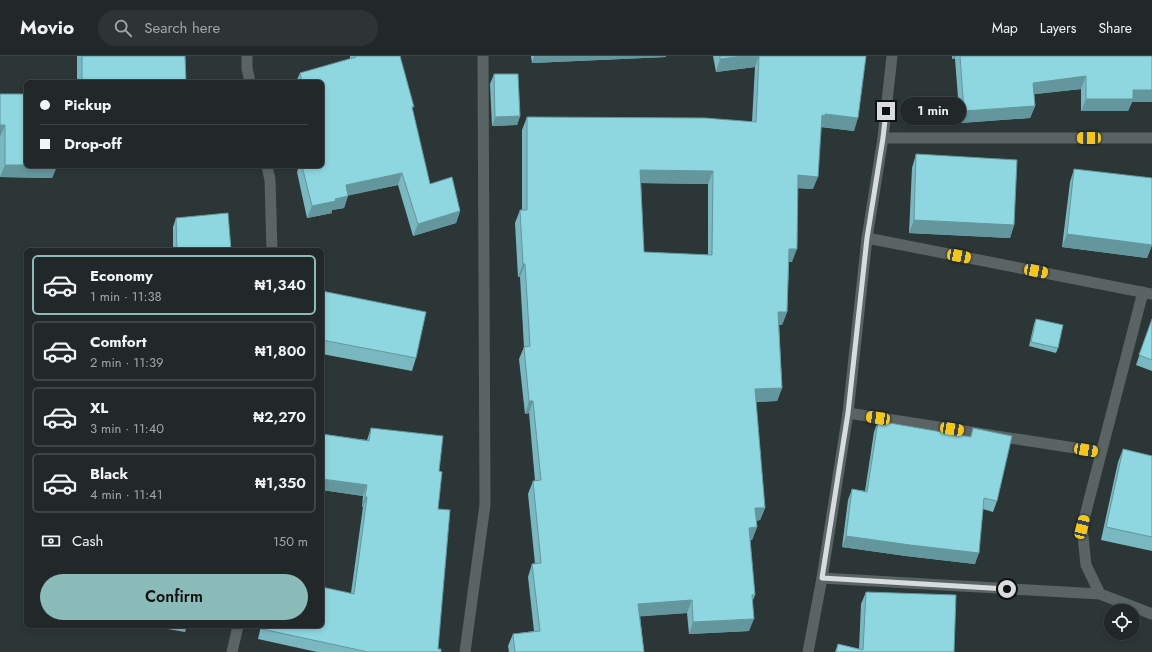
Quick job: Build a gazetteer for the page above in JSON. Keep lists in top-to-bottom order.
{
  "page": {
    "header": "Movio",
    "search": "Search here",
    "nav": ["Map", "Layers", "Share"],
    "banner": ["Pickup", "Drop-off"],
    "bubble": "1 min",
    "list": [
      {
        "name": "Economy",
        "note": "1 min · 11:38",
        "value": "₦1,340"
      },
      {
        "name": "Comfort",
        "note": "2 min · 11:39",
        "value": "₦1,800"
      },
      {
        "name": "XL",
        "note": "3 min · 11:40",
        "value": "₦2,270"
      },
      {
        "name": "Black",
        "note": "4 min · 11:41",
        "value": "₦1,350"
      }
    ],
    "pay": ["Cash", "150 m"],
    "buttons": "Confirm"
  }
}
